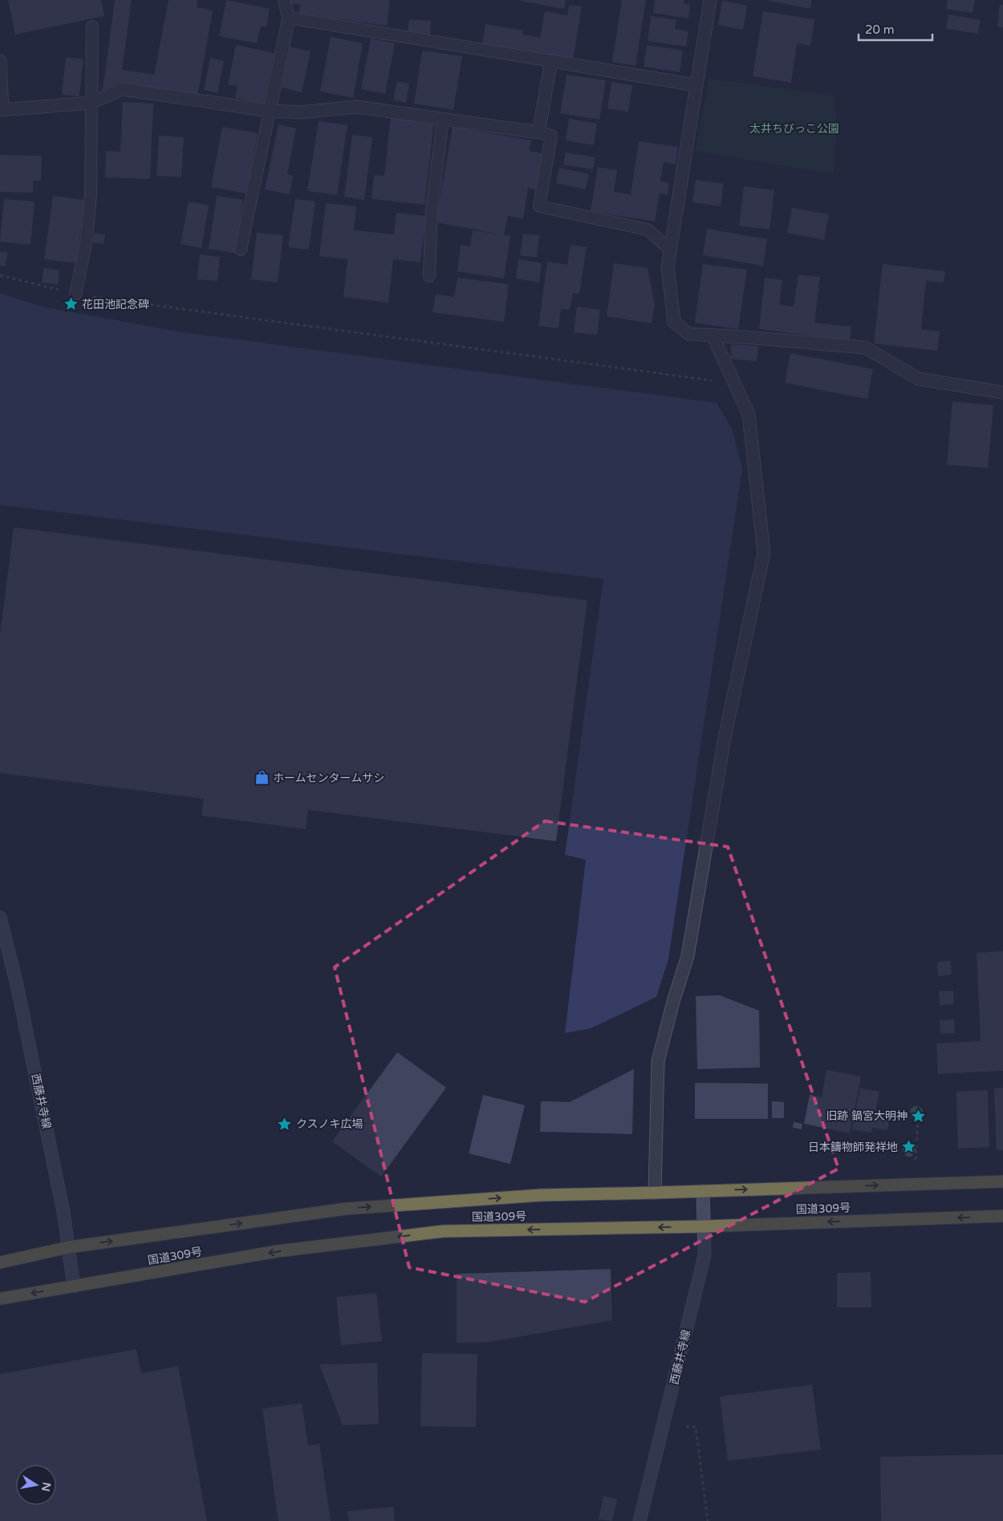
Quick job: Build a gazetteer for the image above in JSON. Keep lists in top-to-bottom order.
{
  "streets": {
    "highway": ["国道309号"],
    "main road": ["西藤井寺線"]
  },
  "crossings": [
    ["西藤井寺線", "国道309号"]
  ],
  "parks": ["太井ちびっこ公園"],
  "places": {
    "place": [
      "花田池記念碑",
      "旧跡 鍋宮大明神",
      "クスノキ広場",
      "日本鑄物師発祥地"
    ],
    "shop": ["ホームセンタームサシ"]
  },
  "scale_bar": "20 m",
  "north": "right"
}
